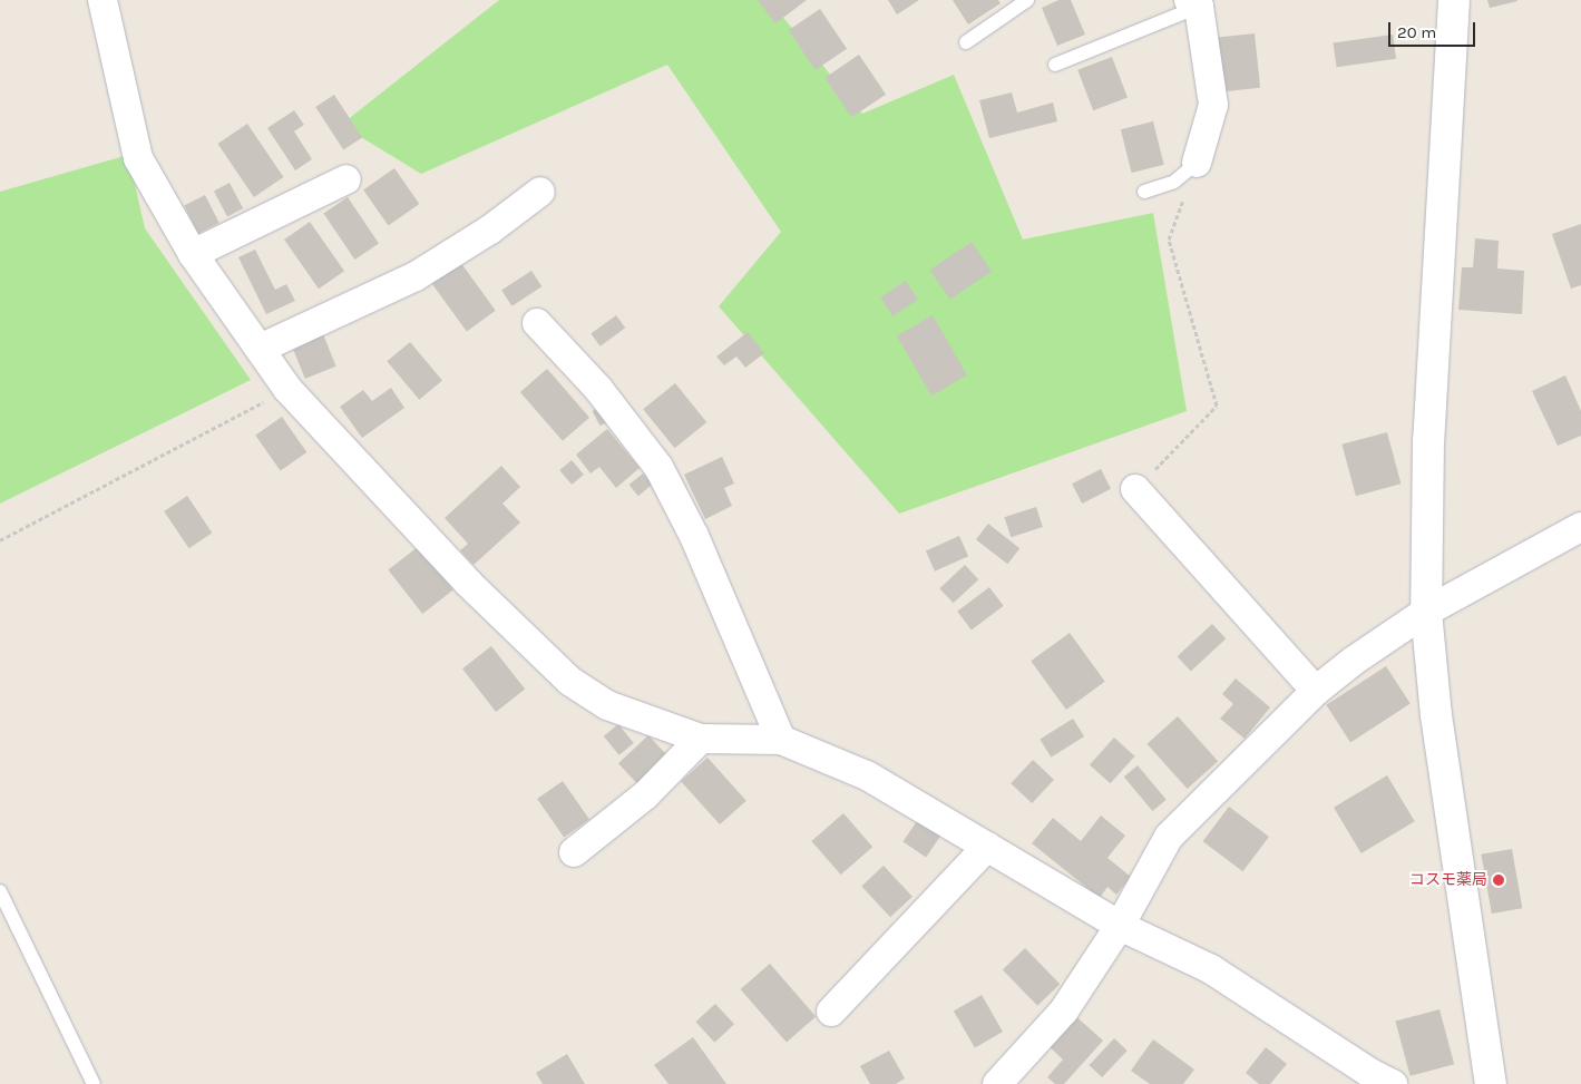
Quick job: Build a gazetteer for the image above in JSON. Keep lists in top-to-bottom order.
{
  "places": ["コスモ薬局"],
  "scale_bar": "20 m"
}
